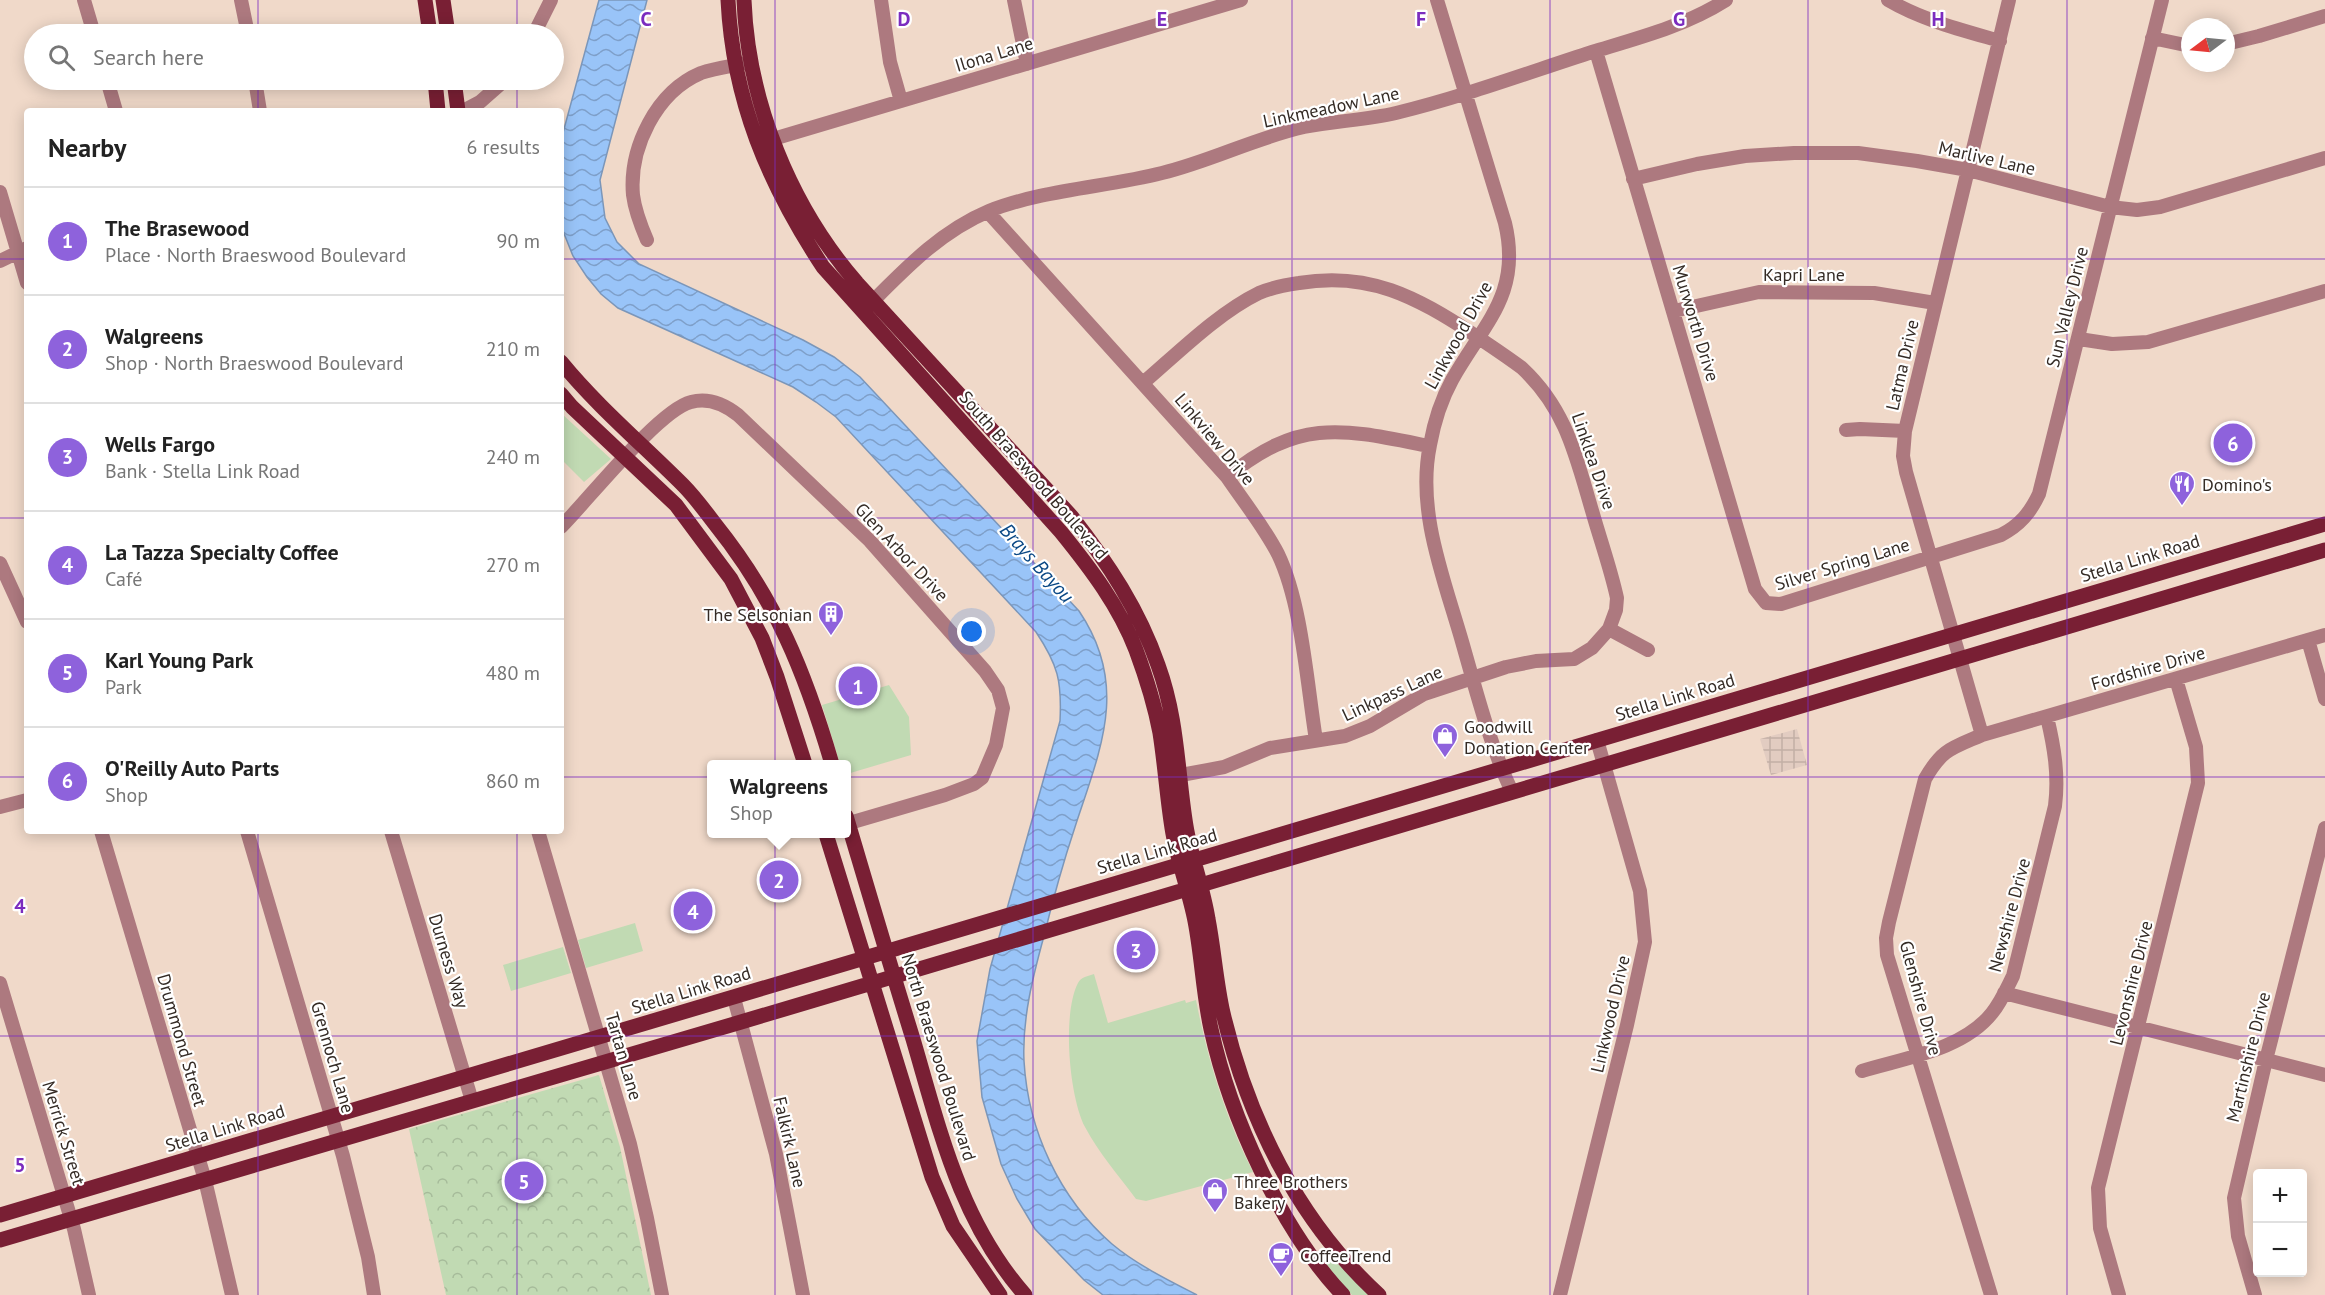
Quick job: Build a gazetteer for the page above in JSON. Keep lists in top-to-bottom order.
{
  "streets": {
    "main road": ["South Braeswood Boulevard", "Stella Link Road", "North Braeswood Boulevard"],
    "street": [
      "Ilona Lane",
      "Linkmeadow Lane",
      "Marlive Lane",
      "Kapri Lane",
      "Sun Valley Drive",
      "Murworth Drive",
      "Linkwood Drive",
      "Latma Drive",
      "Linkview Drive",
      "Linklea Drive",
      "Glen Arbor Drive",
      "Silver Spring Lane",
      "Fordshire Drive",
      "Linkpass Lane",
      "Newshire Drive",
      "Durness Way",
      "Levonshire Drive",
      "Glenshire Drive",
      "Drummond Street",
      "Tartan Lane",
      "Grennoch Lane",
      "Martinshire Drive",
      "Merrick Street",
      "Falkirk Lane"
    ]
  },
  "crossings": [
    ["Ilona Lane", "South Braeswood Boulevard"],
    ["Linkmeadow Lane", "Murworth Drive"],
    ["Linkmeadow Lane", "Linkwood Drive"],
    ["Linkmeadow Lane", "Linkview Drive"],
    ["Linkmeadow Lane", "South Braeswood Boulevard"],
    ["Marlive Lane", "Sun Valley Drive"],
    ["Marlive Lane", "Murworth Drive"],
    ["Marlive Lane", "Latma Drive"],
    ["Kapri Lane", "Murworth Drive"],
    ["Kapri Lane", "Latma Drive"],
    ["Sun Valley Drive", "Latma Drive"],
    ["Sun Valley Drive", "Silver Spring Lane"],
    ["Murworth Drive", "Silver Spring Lane"],
    ["Linkwood Drive", "Linklea Drive"],
    ["Linkwood Drive", "Stella Link Road"],
    ["Linkwood Drive", "Linkpass Lane"],
    ["Latma Drive", "Stella Link Road"],
    ["Latma Drive", "Silver Spring Lane"],
    ["Latma Drive", "Fordshire Drive"],
    ["Latma Drive", "Glenshire Drive"],
    ["Linkview Drive", "Linklea Drive"],
    ["Linkview Drive", "Linkpass Lane"],
    ["Linklea Drive", "Linkpass Lane"],
    ["South Braeswood Boulevard", "Stella Link Road"],
    ["South Braeswood Boulevard", "Linkpass Lane"],
    ["Stella Link Road", "Durness Way"],
    ["Stella Link Road", "Drummond Street"],
    ["Stella Link Road", "Tartan Lane"],
    ["Stella Link Road", "Grennoch Lane"],
    ["Stella Link Road", "North Braeswood Boulevard"],
    ["Stella Link Road", "Merrick Street"],
    ["Stella Link Road", "Falkirk Lane"],
    ["Fordshire Drive", "Newshire Drive"],
    ["Fordshire Drive", "Levonshire Drive"],
    ["Fordshire Drive", "Glenshire Drive"],
    ["Newshire Drive", "Glenshire Drive"]
  ],
  "water": ["Brays Bayou"],
  "places": {
    "restaurant": ["Domino's"],
    "building": ["The Selsonian"],
    "shop": ["Goodwill Donation Center", "Three Brothers Bakery"],
    "cafe": ["CoffeeTrend"]
  },
  "north": "left",
  "page": {
    "search": "Search here",
    "heading": ["Nearby", "6 results"],
    "list": [
      {
        "mark": "1",
        "name": "The Brasewood",
        "note": "Place · North Braeswood Boulevard",
        "value": "90 m"
      },
      {
        "mark": "2",
        "name": "Walgreens",
        "note": "Shop · North Braeswood Boulevard",
        "value": "210 m"
      },
      {
        "mark": "3",
        "name": "Wells Fargo",
        "note": "Bank · Stella Link Road",
        "value": "240 m"
      },
      {
        "mark": "4",
        "name": "La Tazza Specialty Coffee",
        "note": "Café",
        "value": "270 m"
      },
      {
        "mark": "5",
        "name": "Karl Young Park",
        "note": "Park",
        "value": "480 m"
      },
      {
        "mark": "6",
        "name": "O'Reilly Auto Parts",
        "note": "Shop",
        "value": "860 m"
      }
    ],
    "pins": [
      "6",
      "1",
      "2",
      "4",
      "3",
      "5"
    ],
    "popup": ["Walgreens", "Shop"],
    "map_buttons": ["+", "−"]
  },
  "grid": {
    "columns": [
      "C",
      "D",
      "E",
      "F",
      "G",
      "H"
    ],
    "rows": ["4", "5"]
  }
}
